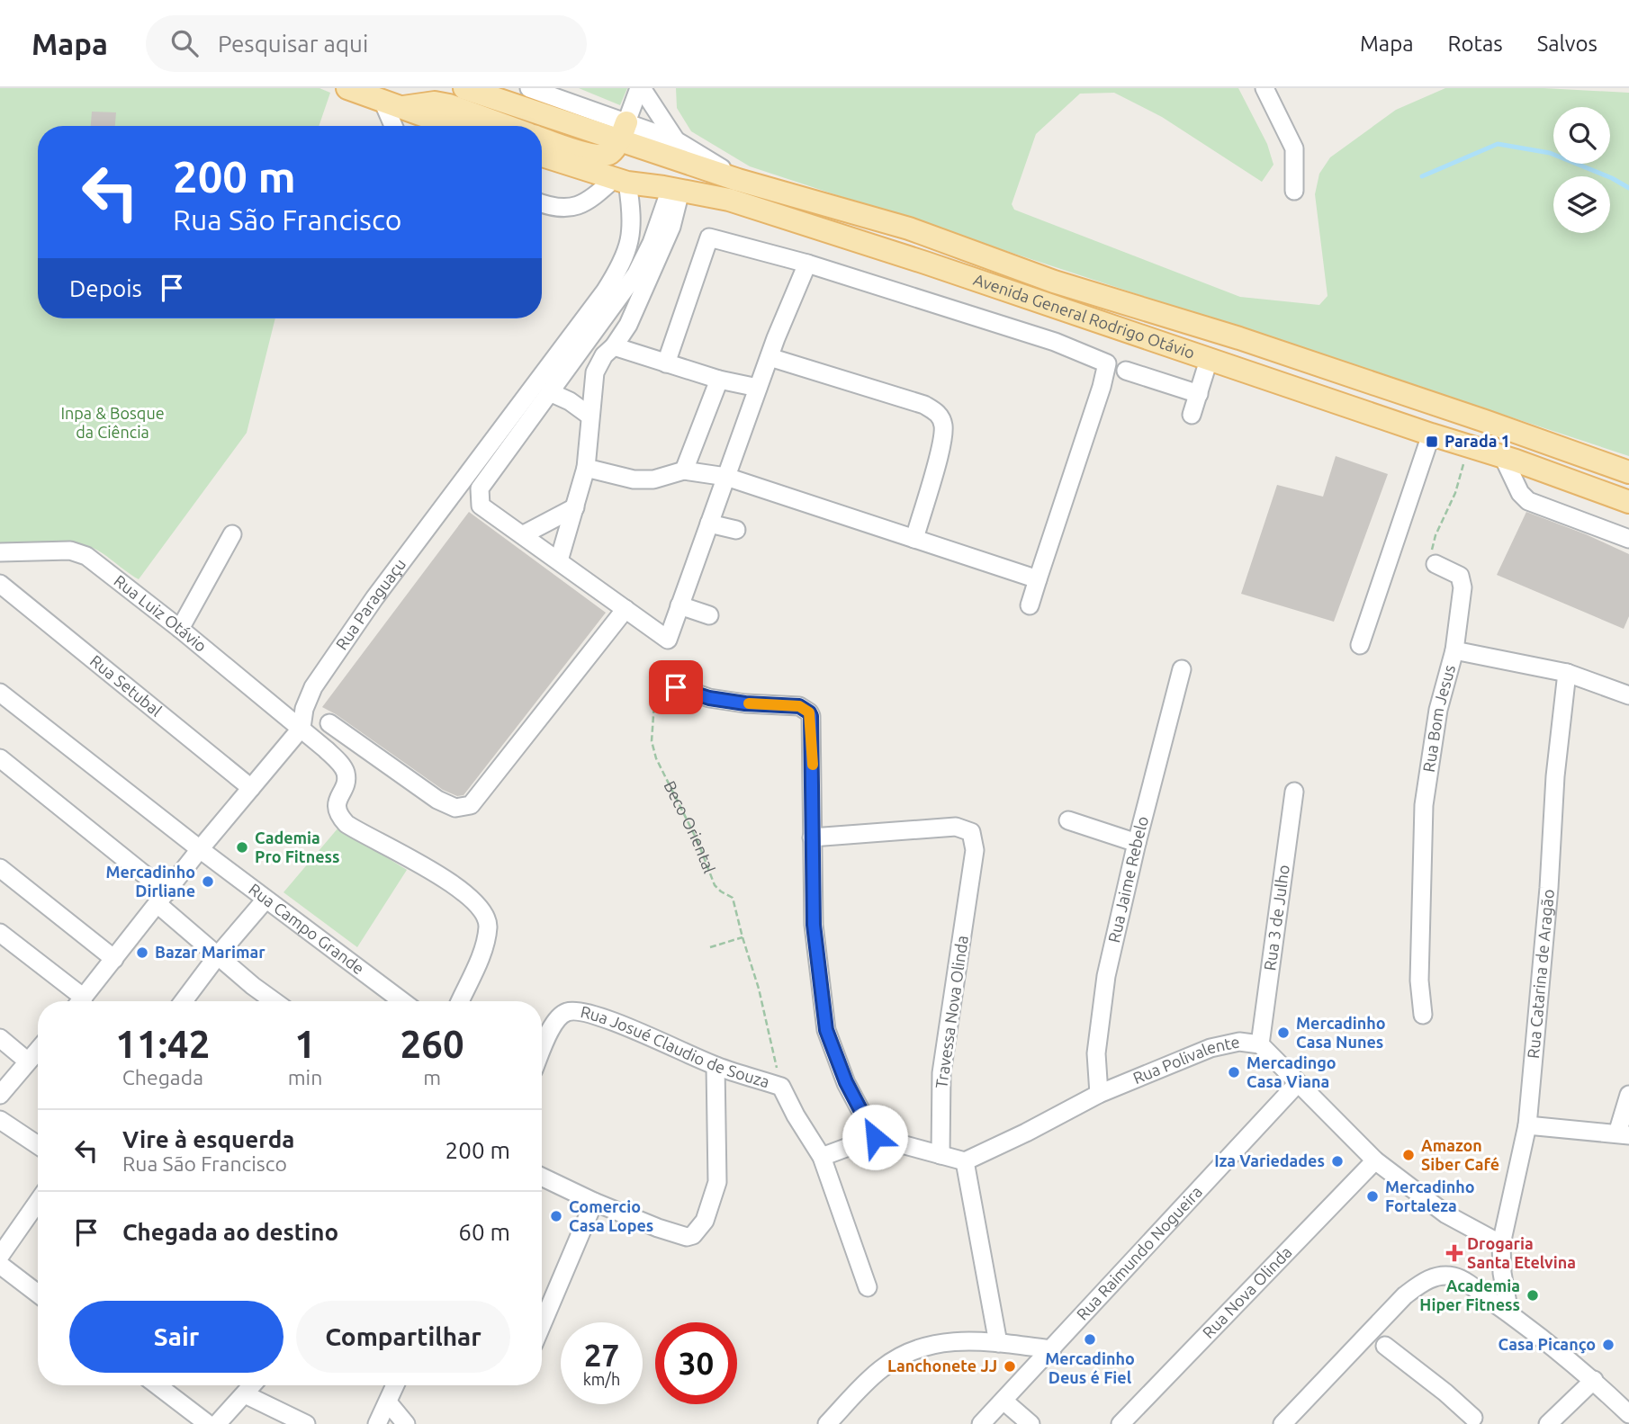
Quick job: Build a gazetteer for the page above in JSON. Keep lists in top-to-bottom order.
{
  "streets": {
    "main road": ["Avenida General Rodrigo Otávio"],
    "street": [
      "Rua Paraguaçu",
      "Rua Luiz Otávio",
      "Rua Setubal",
      "Rua Bom Jesus",
      "Rua Jaime Rebelo",
      "Rua 3 de Julho",
      "Rua Campo Grande",
      "Rua Catarina de Aragão",
      "Travessa Nova Olinda",
      "Rua Josué Claudio de Souza",
      "Rua Polivalente",
      "Rua Raimundo Nogueira",
      "Rua Nova Olinda"
    ],
    "path": ["Beco Oriental"]
  },
  "crossings": [
    ["Avenida General Rodrigo Otávio", "Rua Paraguaçu"],
    ["Rua Paraguaçu", "Rua Luiz Otávio"],
    ["Rua Paraguaçu", "Rua Setubal"],
    ["Rua Paraguaçu", "Rua Campo Grande"],
    ["Beco Oriental", "Rua Josué Claudio de Souza"],
    ["Rua Jaime Rebelo", "Rua Polivalente"],
    ["Rua 3 de Julho", "Rua Polivalente"],
    ["Rua Catarina de Aragão", "Rua Polivalente"],
    ["Rua Polivalente", "Rua Raimundo Nogueira"],
    ["Rua Polivalente", "Rua Nova Olinda"]
  ],
  "parks": ["Inpa & Bosque da Ciência"],
  "places": {
    "transit": ["Parada 1"],
    "other": [
      "Cademia Pro Fitness",
      "Mercadinho Dirliane",
      "Bazar Marimar",
      "Mercadinho Casa Nunes",
      "Mercadingo Casa Viana",
      "Amazon Siber Café",
      "Iza Variedades",
      "Mercadinho Fortaleza",
      "Comercio Casa Lopes",
      "Academia Hiper Fitness",
      "Mercadinho Deus é Fiel",
      "Casa Picanço",
      "Lanchonete JJ"
    ],
    "health": ["Drogaria Santa Etelvina"]
  },
  "page": {
    "header": "Mapa",
    "search": "Pesquisar aqui",
    "nav": ["Mapa", "Rotas", "Salvos"],
    "turn": ["200 m", "Rua São Francisco"],
    "then": "Depois",
    "eta": [
      "11:42",
      "Chegada",
      "1",
      "min",
      "260",
      "m"
    ],
    "list": [
      {
        "name": "Vire à esquerda",
        "note": "Rua São Francisco",
        "value": "200 m"
      },
      {
        "name": "Chegada ao destino",
        "value": "60 m"
      }
    ],
    "buttons": ["Sair", "Compartilhar"],
    "speed": "27 km/h",
    "limit": "30"
  }
}
